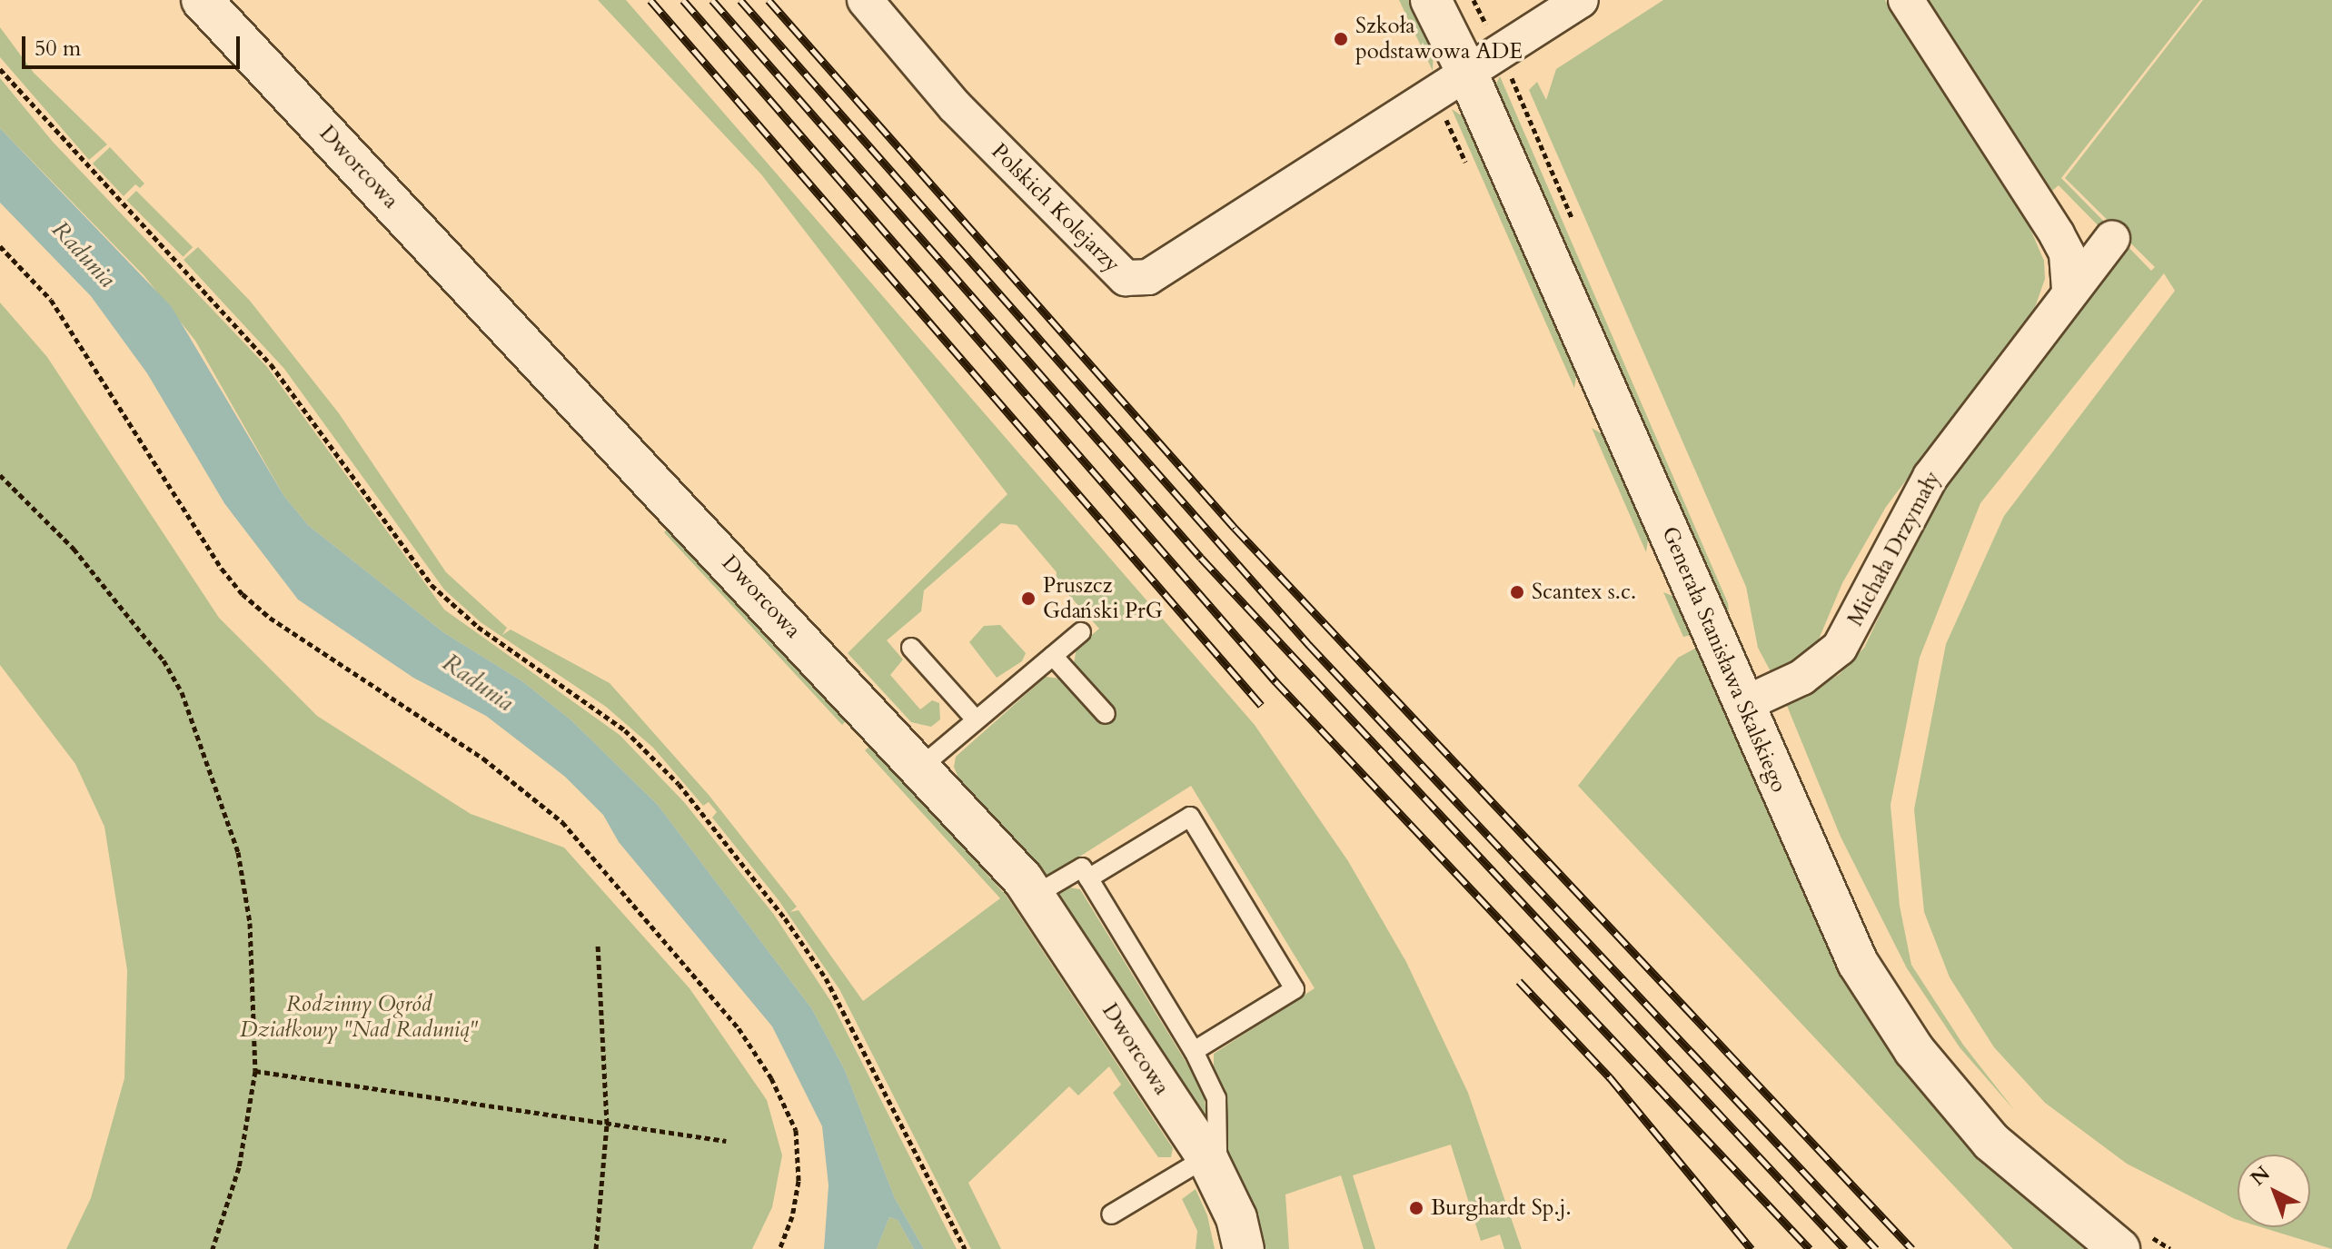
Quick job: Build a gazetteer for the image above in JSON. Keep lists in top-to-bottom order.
{
  "streets": {
    "street": [
      "Dworcowa",
      "Polskich Kolejarzy",
      "Michała Drzymały",
      "Generała Stanisława Skalskiego"
    ]
  },
  "crossings": [
    ["Polskich Kolejarzy", "Generała Stanisława Skalskiego"],
    ["Michała Drzymały", "Generała Stanisława Skalskiego"]
  ],
  "water": ["Radunia"],
  "parks": ["Rodzinny Ogród Działkowy \"Nad Radunią\""],
  "places": [
    "Szkoła podstawowa ADE",
    "Scantex s.c.",
    "Pruszcz Gdański PrG",
    "Burghardt Sp.j."
  ],
  "scale_bar": "50 m",
  "north": "top left"
}
